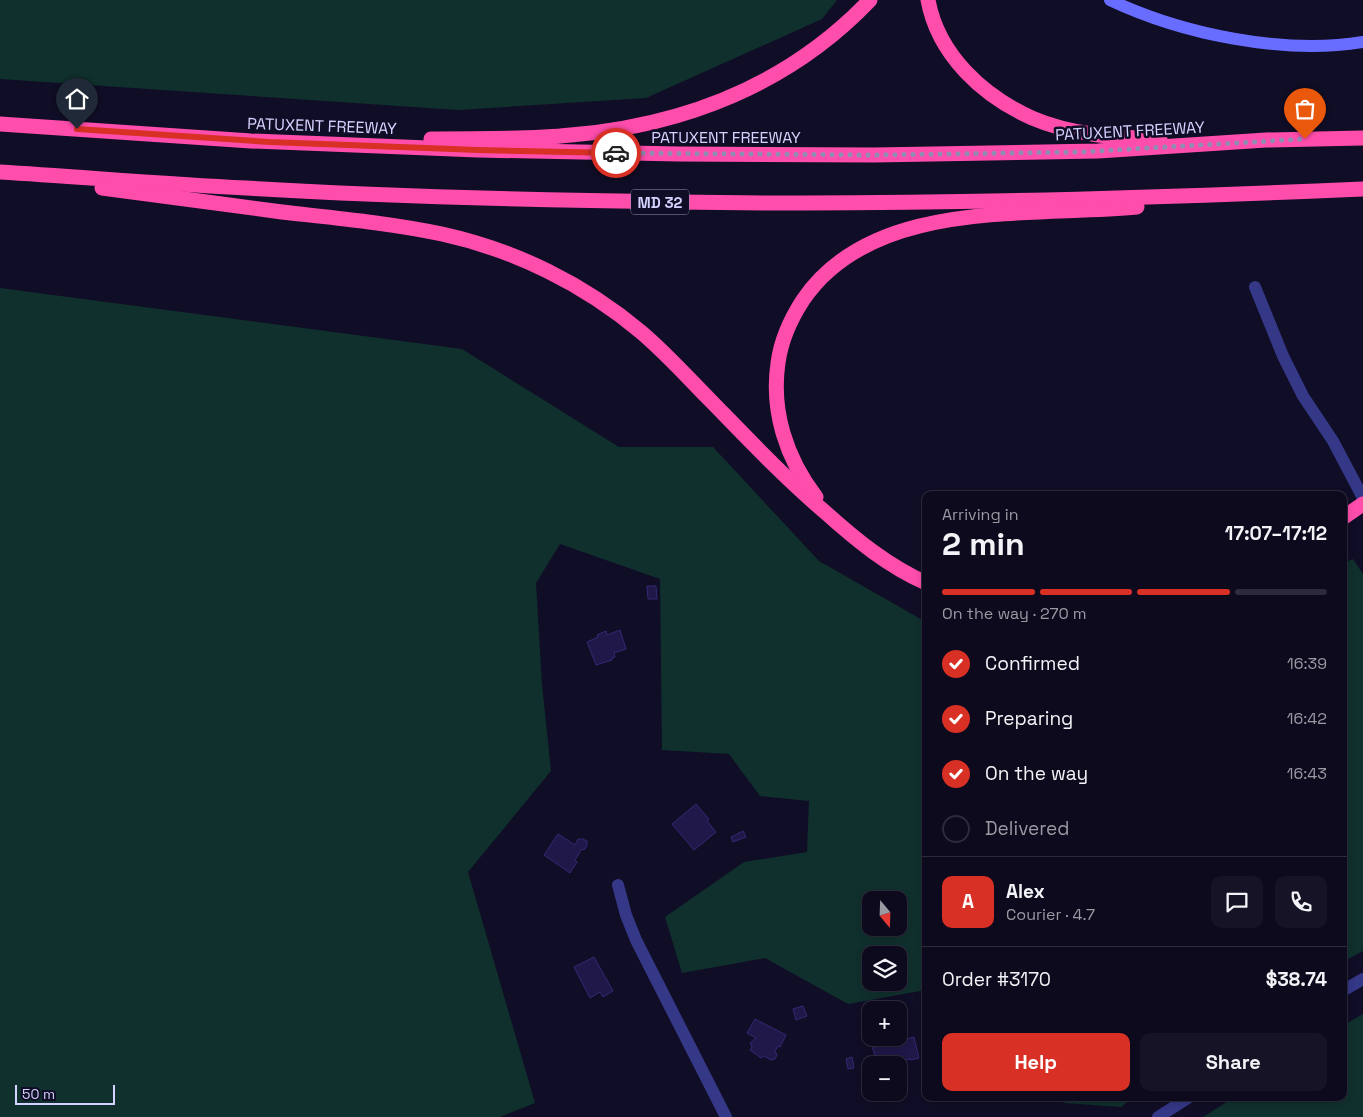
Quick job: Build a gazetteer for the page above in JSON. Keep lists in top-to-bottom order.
{
  "streets": {
    "highway": ["PATUXENT FREEWAY", "MD 32"]
  },
  "scale_bar": "50 m",
  "north": "bottom",
  "page": {
    "heading": ["2 min", "Arriving in", "17:07–17:12"],
    "panel": [
      "Alex",
      "Courier · 4.7",
      "Order #3170",
      "$38.74"
    ],
    "bar": "On the way · 270 m",
    "list": [
      ["Confirmed", "16:39"],
      ["Preparing", "16:42"],
      ["On the way", "16:43"],
      "Delivered"
    ],
    "round": "A",
    "map_buttons": ["+", "−"],
    "buttons": ["Help", "Share"],
    "scale": "50 m"
  }
}
